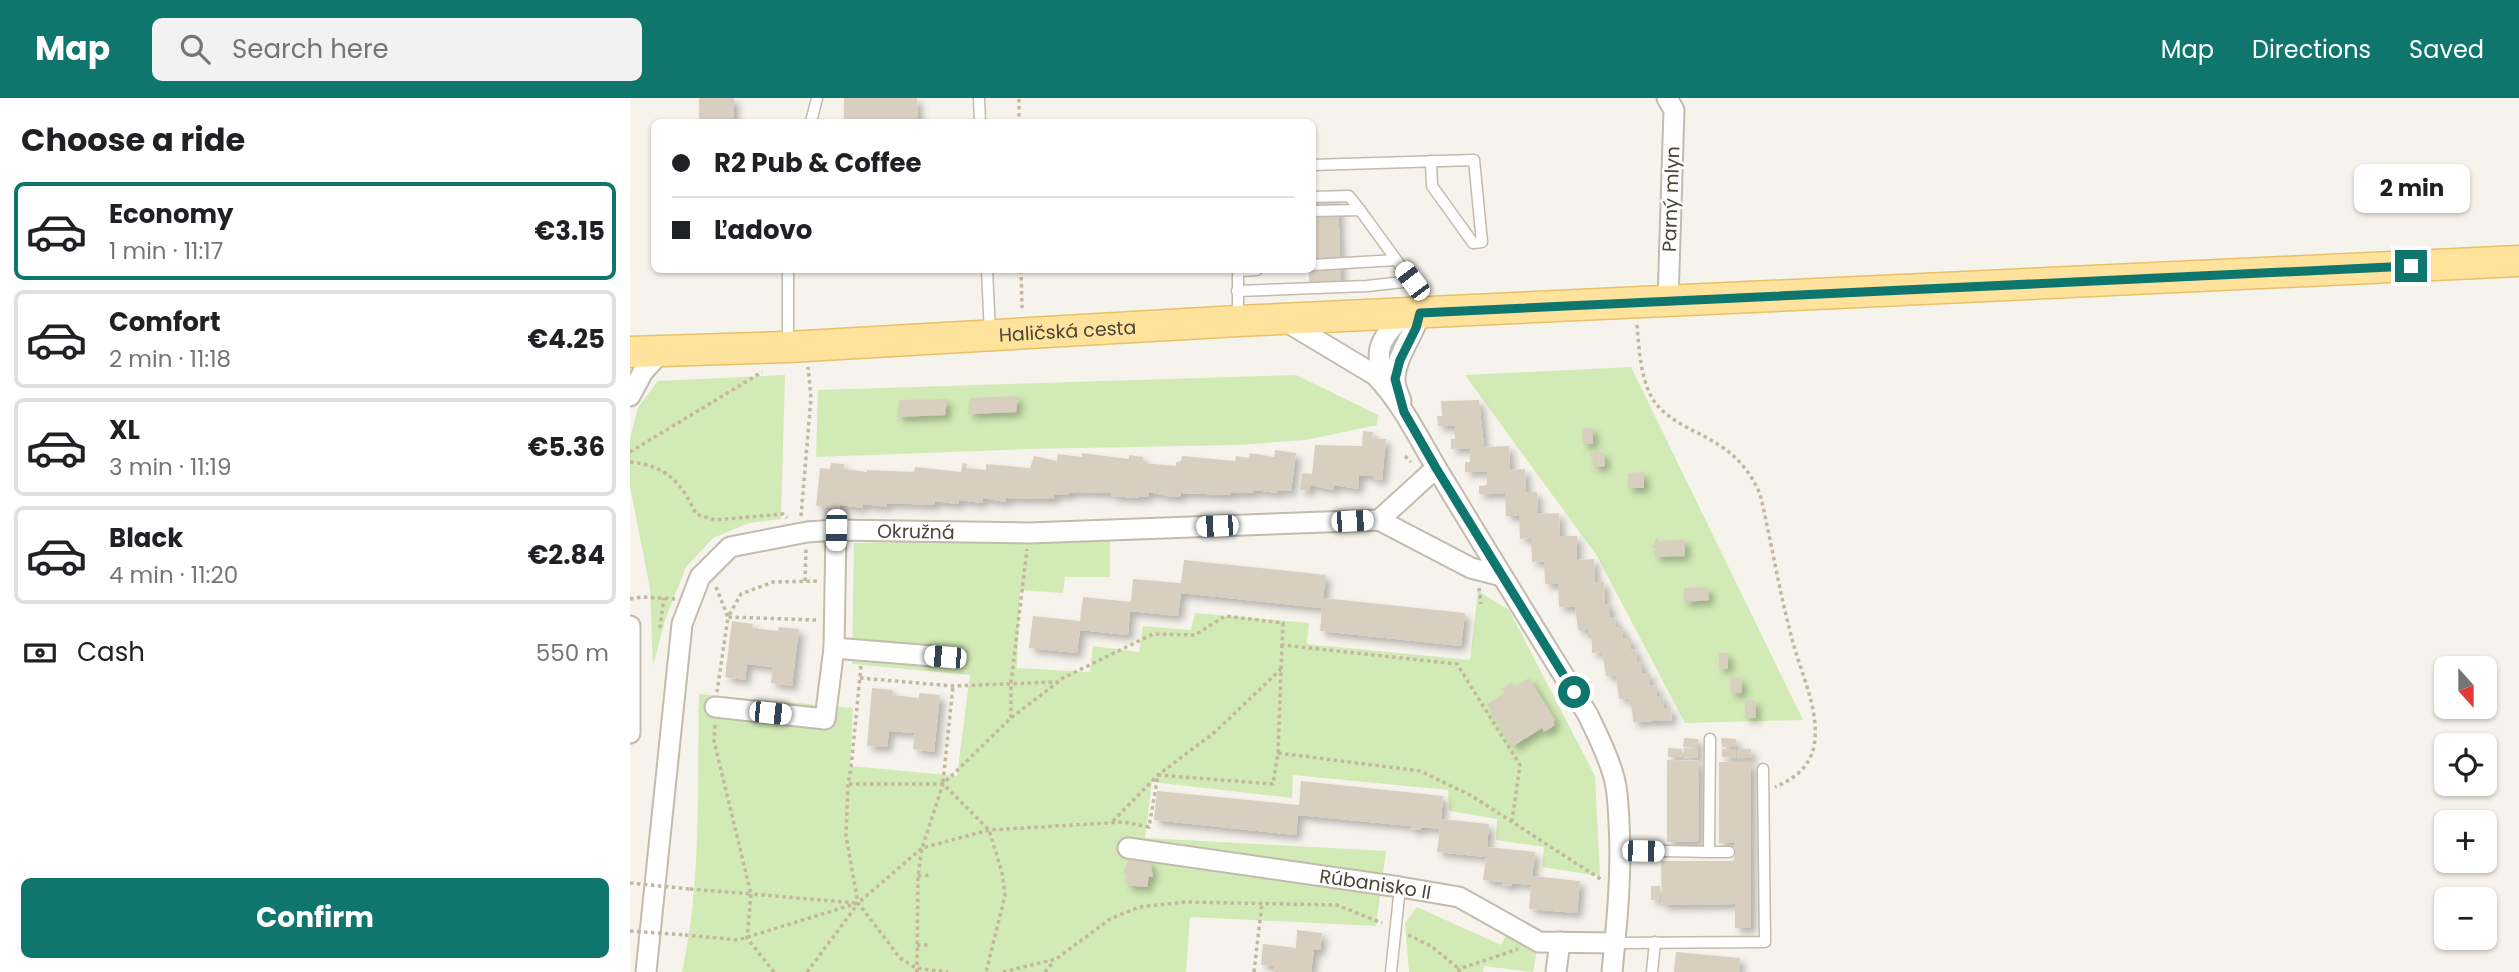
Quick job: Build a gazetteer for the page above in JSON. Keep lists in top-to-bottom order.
{
  "streets": {
    "main road": ["Haličská cesta"],
    "street": ["Parný mlyn", "Okružná", "Rúbanisko II"]
  },
  "crossings": [
    ["Parný mlyn", "Haličská cesta"]
  ],
  "north": "bottom",
  "page": {
    "header": "Map",
    "search": "Search here",
    "nav": ["Map", "Directions", "Saved"],
    "heading": "Choose a ride",
    "banner": ["R2 Pub & Coffee", "Ľadovo"],
    "bubble": "2 min",
    "list": [
      {
        "name": "Economy",
        "note": "1 min · 11:17",
        "value": "€3.15"
      },
      {
        "name": "Comfort",
        "note": "2 min · 11:18",
        "value": "€4.25"
      },
      {
        "name": "XL",
        "note": "3 min · 11:19",
        "value": "€5.36"
      },
      {
        "name": "Black",
        "note": "4 min · 11:20",
        "value": "€2.84"
      }
    ],
    "pay": ["Cash", "550 m"],
    "map_buttons": ["+", "−"],
    "buttons": "Confirm"
  }
}
